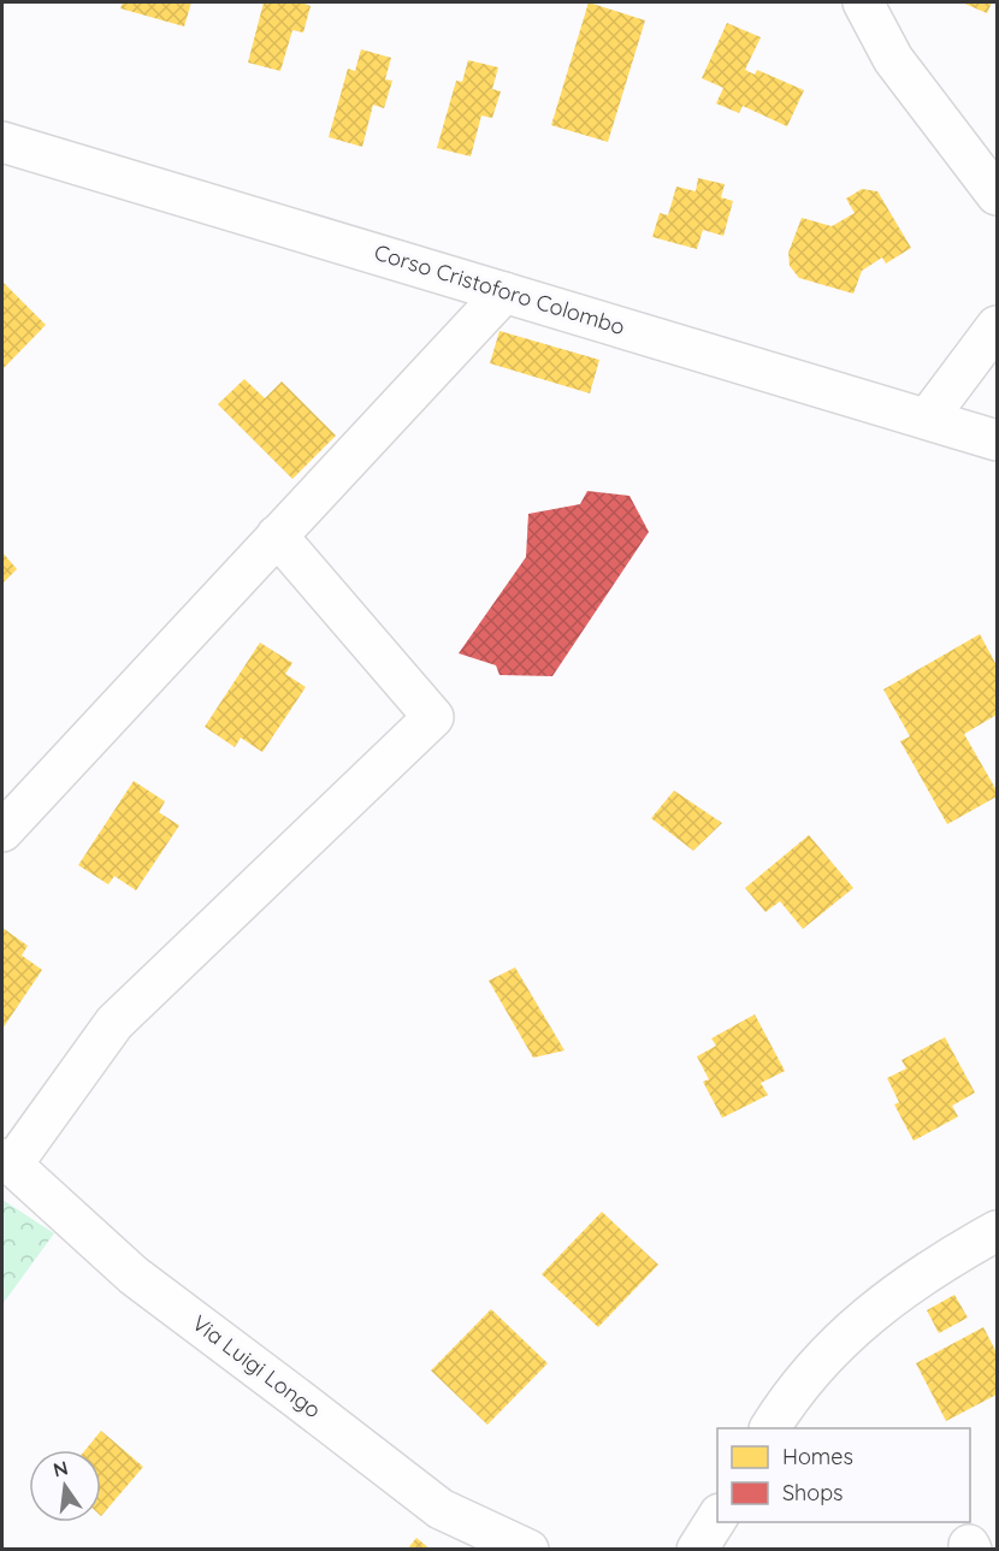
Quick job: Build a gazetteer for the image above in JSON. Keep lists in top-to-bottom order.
{
  "streets": {
    "street": ["Corso Cristoforo Colombo", "Via Luigi Longo"]
  },
  "legend": ["Homes", "Shops"],
  "north": "top"
}
